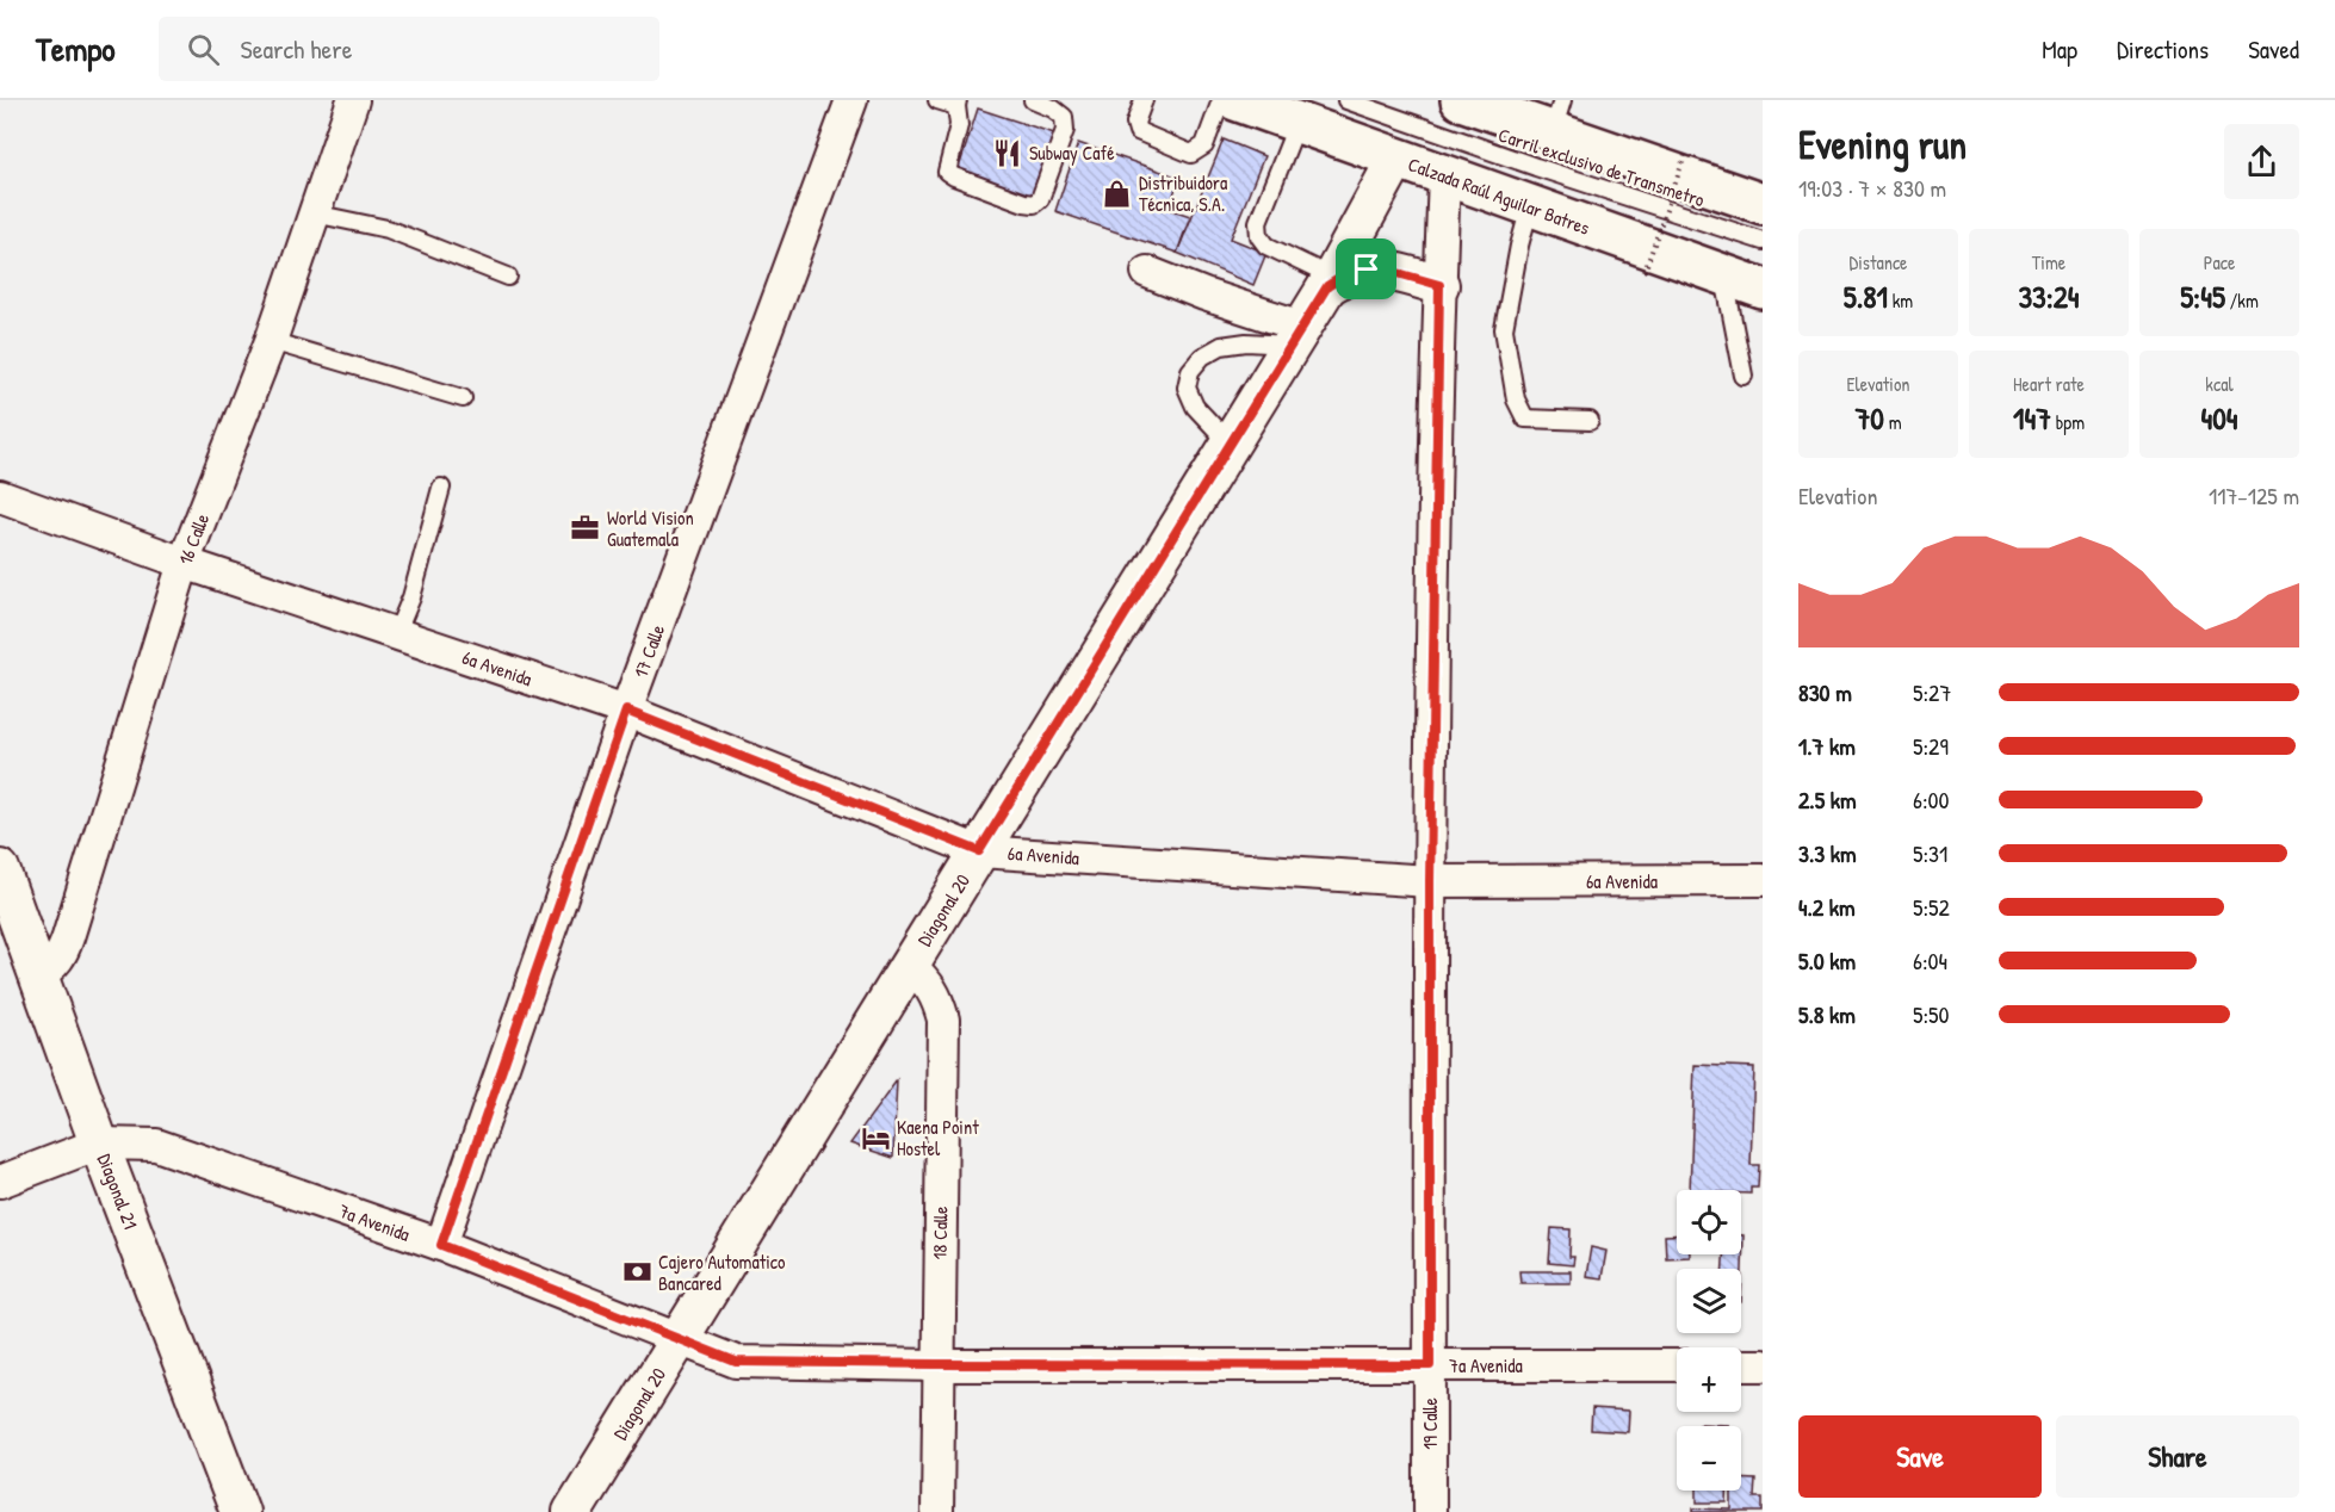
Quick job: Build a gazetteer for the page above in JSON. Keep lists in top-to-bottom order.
{
  "streets": {
    "highway": ["Calzada Raúl Aguilar Batres"],
    "street": [
      "16 Calle",
      "17 Calle",
      "6a Avenida",
      "Diagonal 20",
      "Diagonal 21",
      "7a Avenida",
      "18 Calle",
      "19 Calle"
    ],
    "lane": ["Carril exclusivo de Transmetro"]
  },
  "crossings": [
    ["Calzada Raúl Aguilar Batres", "Diagonal 20"],
    ["Calzada Raúl Aguilar Batres", "19 Calle"],
    ["16 Calle", "6a Avenida"],
    ["16 Calle", "Diagonal 21"],
    ["17 Calle", "6a Avenida"],
    ["17 Calle", "7a Avenida"],
    ["6a Avenida", "Diagonal 20"],
    ["6a Avenida", "19 Calle"],
    ["Diagonal 20", "7a Avenida"],
    ["Diagonal 20", "18 Calle"],
    ["Diagonal 21", "7a Avenida"],
    ["7a Avenida", "18 Calle"],
    ["7a Avenida", "19 Calle"]
  ],
  "places": {
    "restaurant": ["Subway Café"],
    "shop": ["Distribuidora Técnica, S.A."],
    "office": ["World Vision Guatemala"],
    "hotel": ["Kaena Point Hostel"],
    "bank": ["Cajero Automatico Bancared"]
  },
  "page": {
    "header": "Tempo",
    "search": "Search here",
    "nav": ["Map", "Directions", "Saved"],
    "heading": ["Evening run", "19:03 · 7 × 830 m"],
    "stats": [
      ["Distance", "5.81 km"],
      ["Time", "33:24"],
      ["Pace", "5:45 /km"],
      ["Elevation", "70 m"],
      ["Heart rate", "147 bpm"],
      ["kcal", "404"]
    ],
    "chart": ["Elevation", "117–125 m"],
    "list": [
      {
        "name": "830 m",
        "note": "5:27"
      },
      {
        "name": "1.7 km",
        "note": "5:29"
      },
      {
        "name": "2.5 km",
        "note": "6:00"
      },
      {
        "name": "3.3 km",
        "note": "5:31"
      },
      {
        "name": "4.2 km",
        "note": "5:52"
      },
      {
        "name": "5.0 km",
        "note": "6:04"
      },
      {
        "name": "5.8 km",
        "note": "5:50"
      }
    ],
    "map_buttons": ["+", "−"],
    "buttons": ["Save", "Share"]
  }
}
